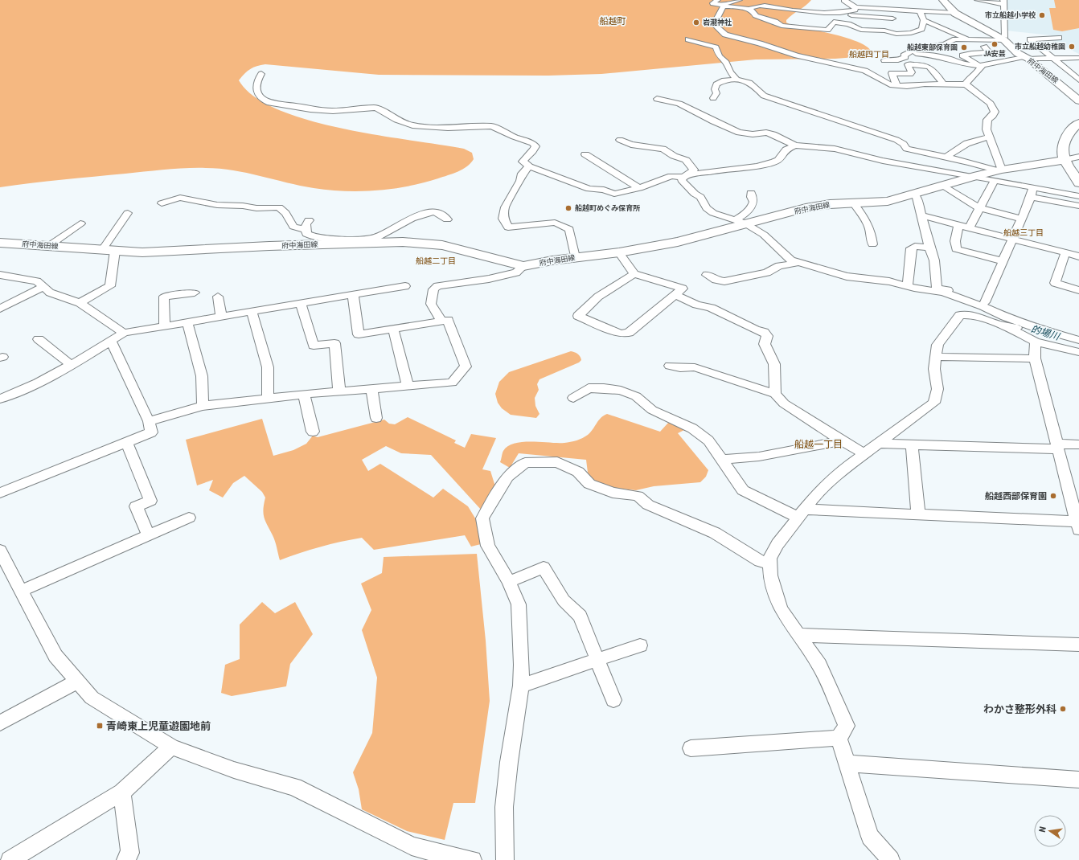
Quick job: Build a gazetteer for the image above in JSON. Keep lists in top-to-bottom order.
{
  "streets": {
    "main road": ["府中海田線"]
  },
  "districts": [
    "船越町",
    "船越四丁目",
    "船越三丁目",
    "船越二丁目",
    "船越一丁目"
  ],
  "water": ["的場川"],
  "places": {
    "other": [
      "市立船越小学校",
      "岩瀧神社",
      "JA安芸",
      "市立船越幼稚園",
      "船越東部保育園",
      "船越町めぐみ保育所",
      "船越西部保育園",
      "わかさ整形外科"
    ],
    "transit": ["青崎東上児童遊園地前"]
  },
  "north": "left"
}
